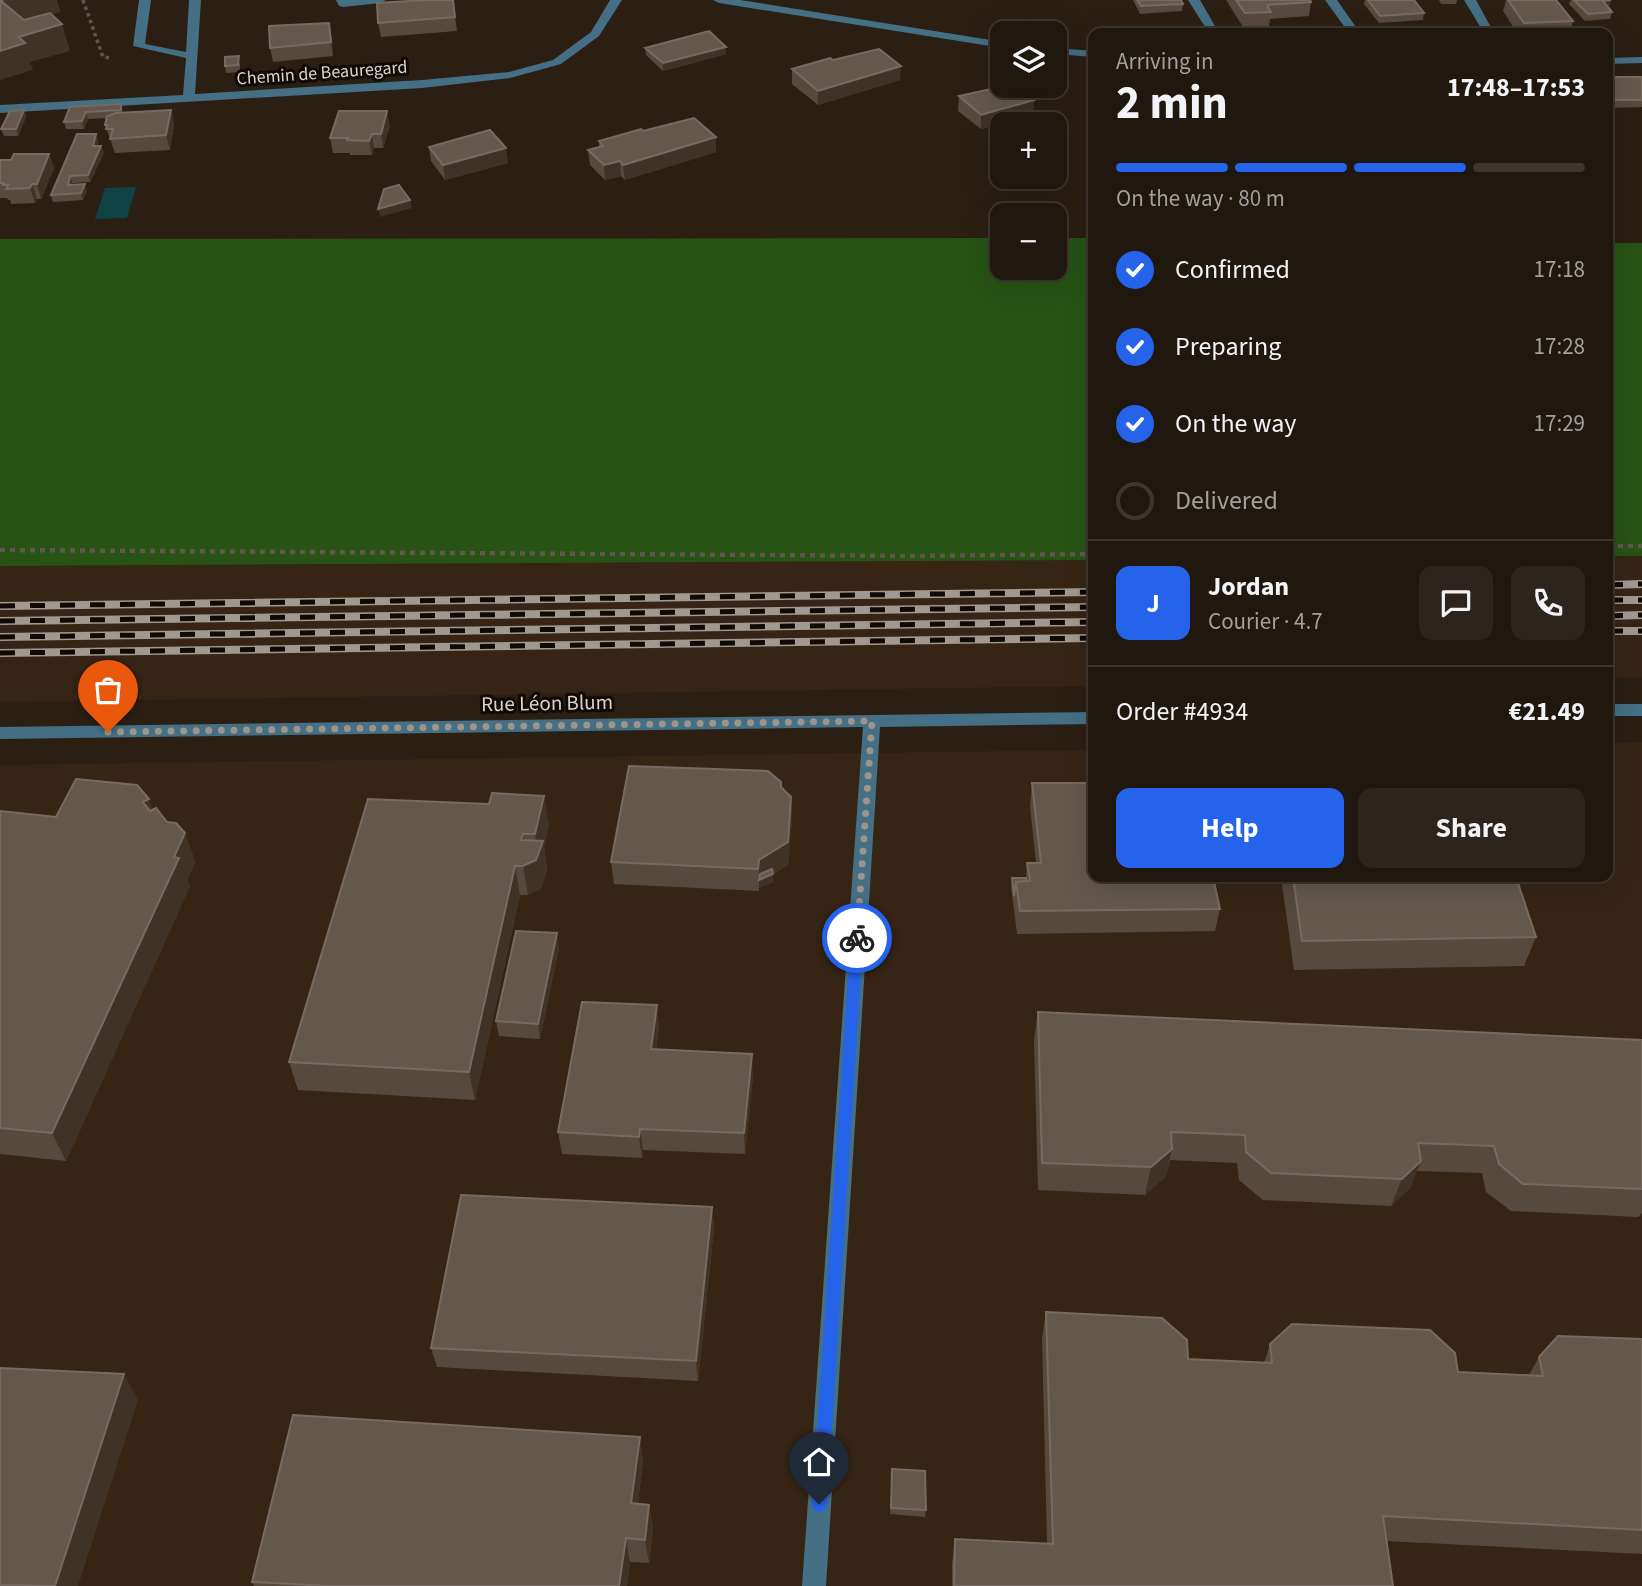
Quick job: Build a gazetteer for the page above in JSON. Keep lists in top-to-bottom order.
{
  "streets": {
    "street": ["Chemin de Beauregard", "Rue Léon Blum"]
  },
  "page": {
    "map_buttons": ["+", "−"],
    "heading": ["2 min", "Arriving in", "17:48–17:53"],
    "panel": [
      "Jordan",
      "Courier · 4.7",
      "Order #4934",
      "€21.49"
    ],
    "bar": "On the way · 80 m",
    "list": [
      ["Confirmed", "17:18"],
      ["Preparing", "17:28"],
      ["On the way", "17:29"],
      "Delivered"
    ],
    "round": "J",
    "buttons": ["Help", "Share"]
  }
}
